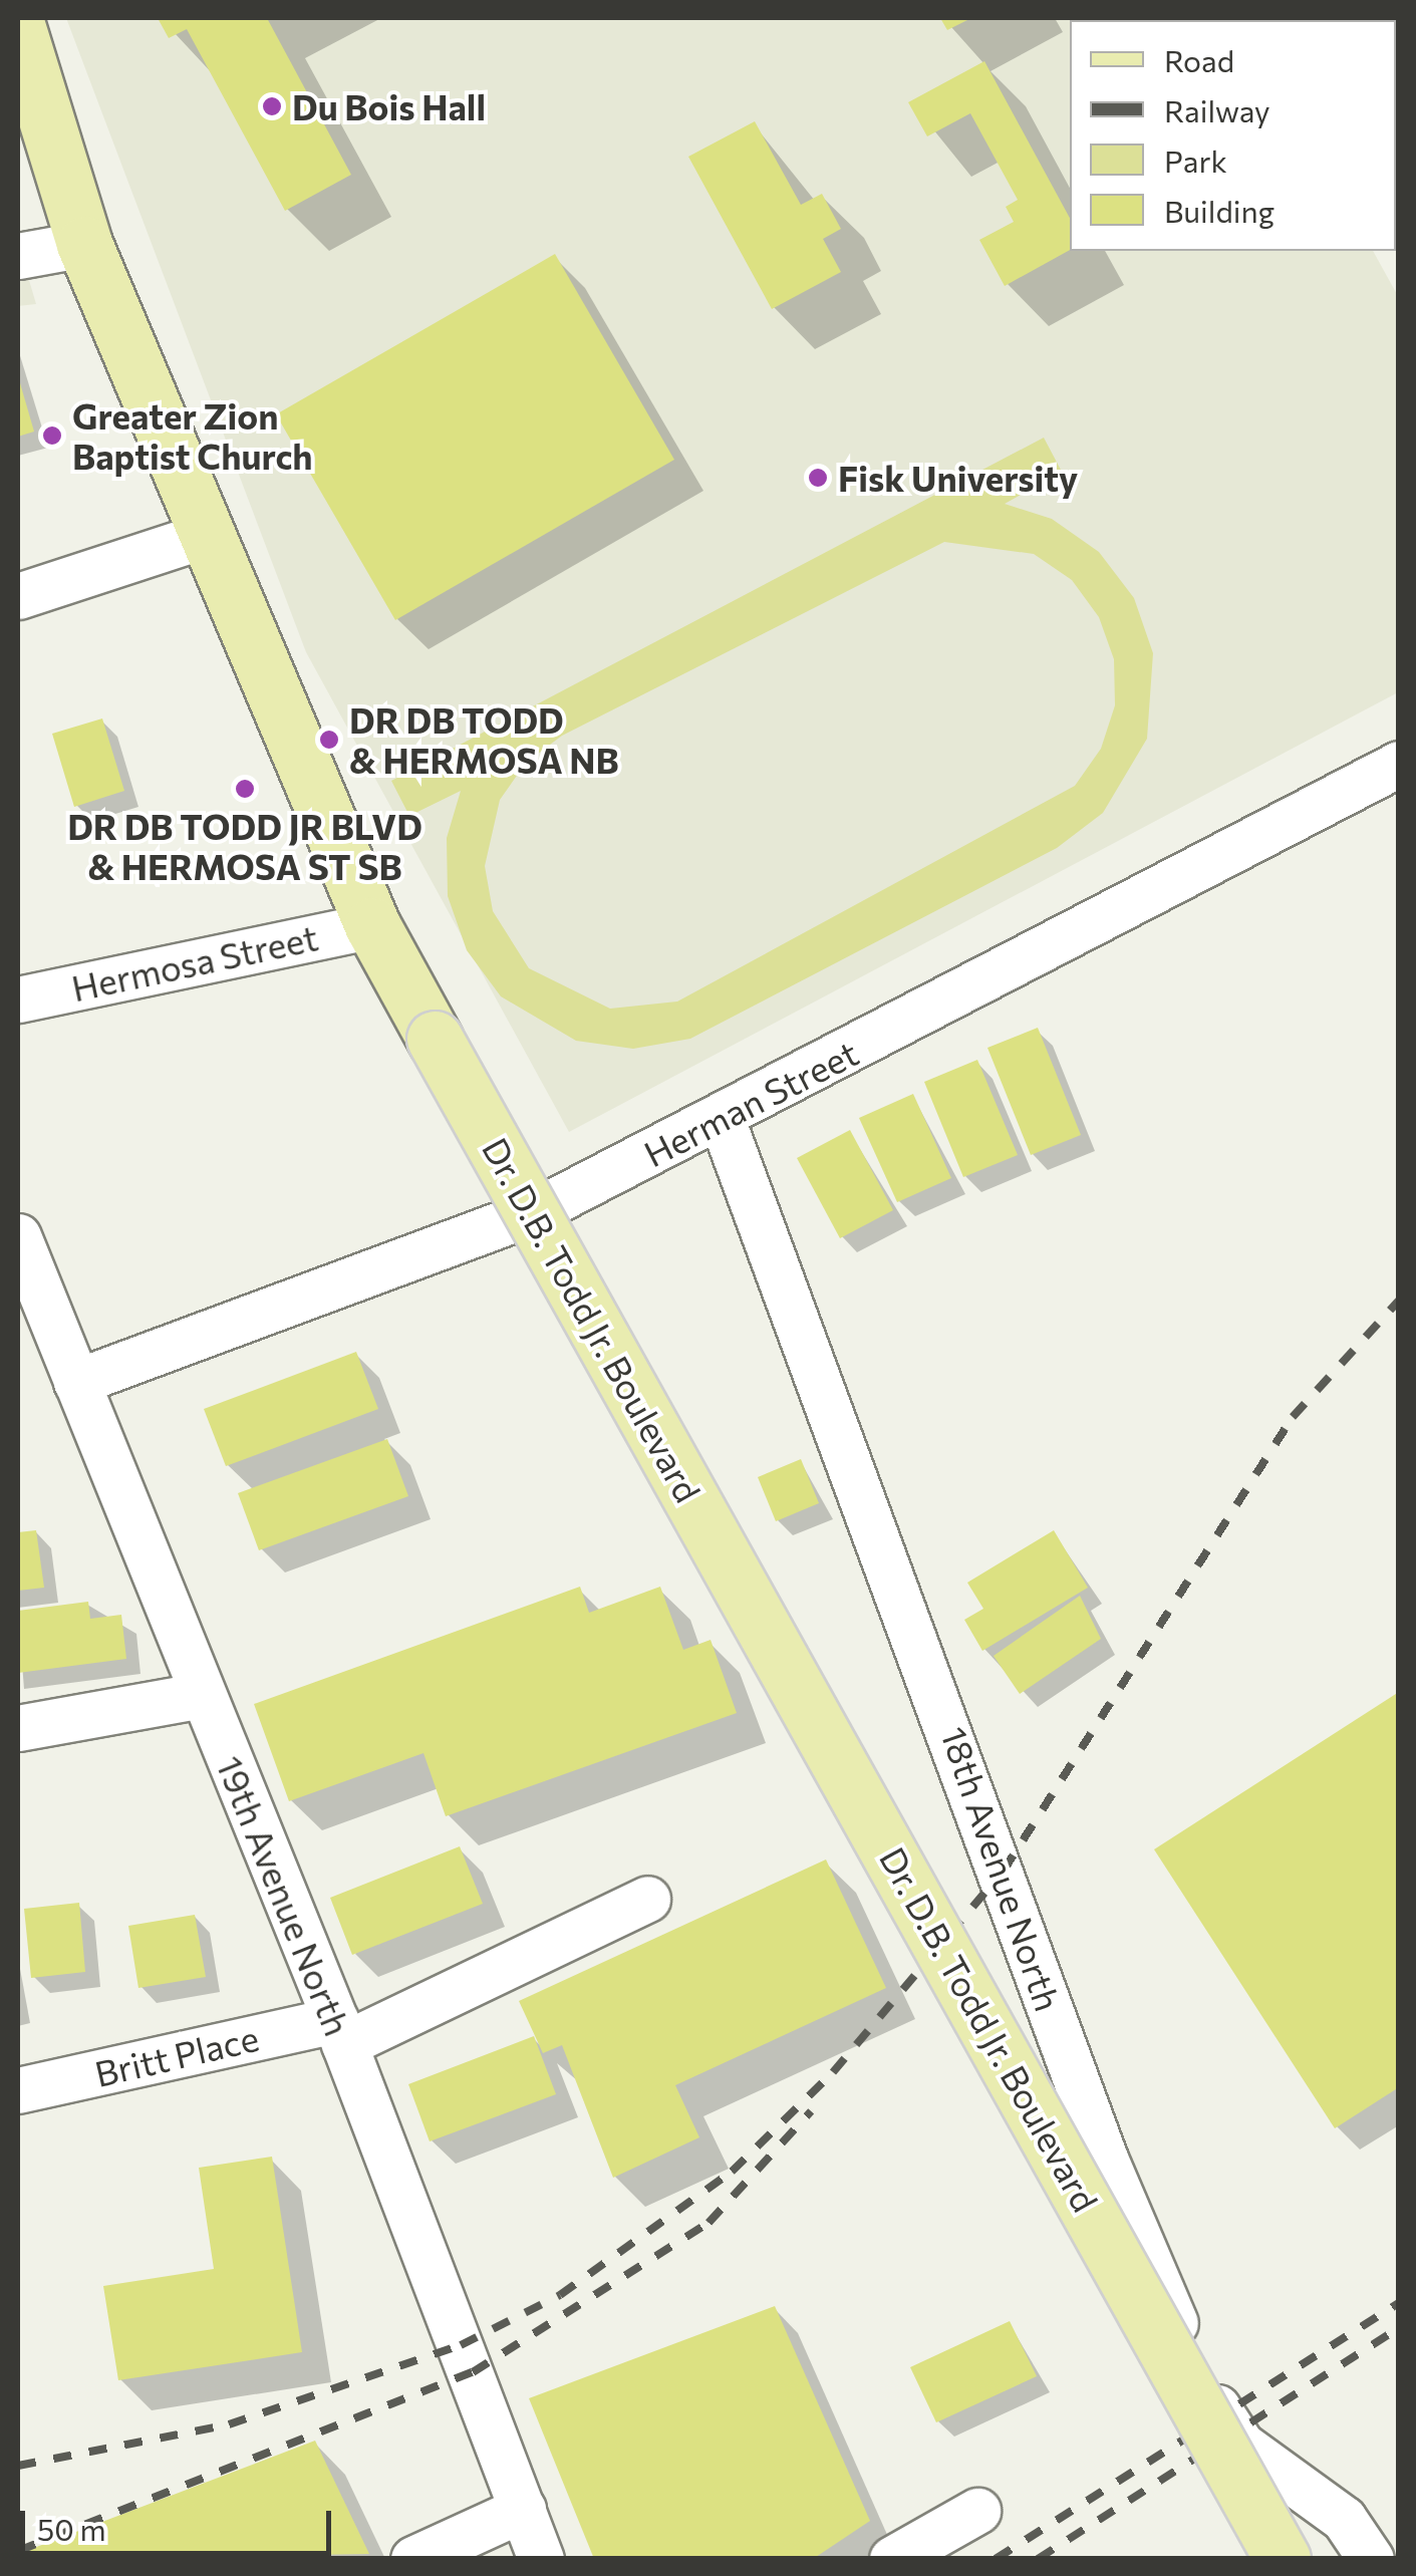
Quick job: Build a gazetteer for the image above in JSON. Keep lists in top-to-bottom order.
{
  "streets": {
    "main road": ["Dr. D.B. Todd Jr. Boulevard"],
    "street": [
      "Hermosa Street",
      "Herman Street",
      "18th Avenue North",
      "19th Avenue North",
      "Britt Place"
    ]
  },
  "crossings": [
    ["Hermosa Street", "Dr. D.B. Todd Jr. Boulevard"],
    ["Herman Street", "18th Avenue North"],
    ["Herman Street", "19th Avenue North"],
    ["19th Avenue North", "Britt Place"]
  ],
  "places": [
    "Du Bois Hall",
    "Greater Zion Baptist Church",
    "Fisk University",
    "DR DB TODD & HERMOSA NB",
    "DR DB TODD JR BLVD & HERMOSA ST SB"
  ],
  "legend": [
    "Road",
    "Railway",
    "Park",
    "Building"
  ],
  "scale_bar": "50 m"
}
